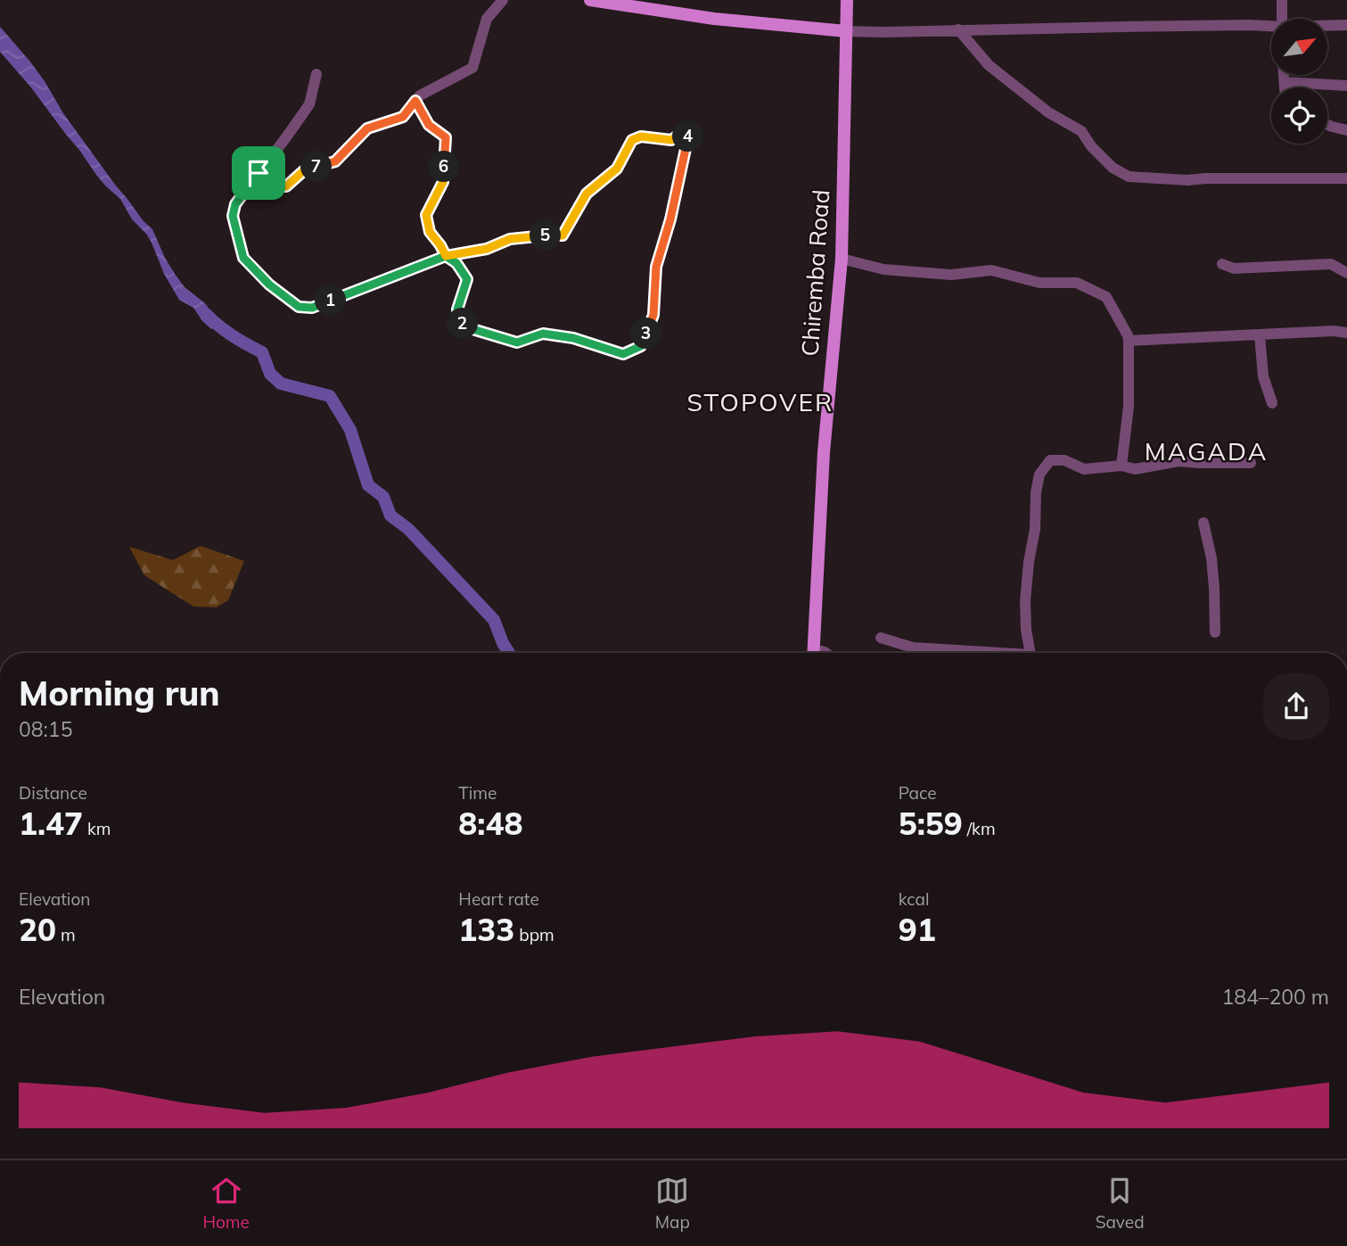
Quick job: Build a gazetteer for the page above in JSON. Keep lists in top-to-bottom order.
{
  "streets": {
    "main road": ["Chiremba Road"]
  },
  "districts": ["STOPOVER", "MAGADA"],
  "north": "top right",
  "page": {
    "pins": [
      "4",
      "6",
      "7",
      "5",
      "1",
      "2",
      "3"
    ],
    "heading": ["Morning run", "08:15"],
    "stats": [
      ["Distance", "1.47 km"],
      ["Time", "8:48"],
      ["Pace", "5:59 /km"],
      ["Elevation", "20 m"],
      ["Heart rate", "133 bpm"],
      ["kcal", "91"]
    ],
    "chart": ["Elevation", "184–200 m"],
    "tabs": ["Home", "Map", "Saved"]
  }
}
